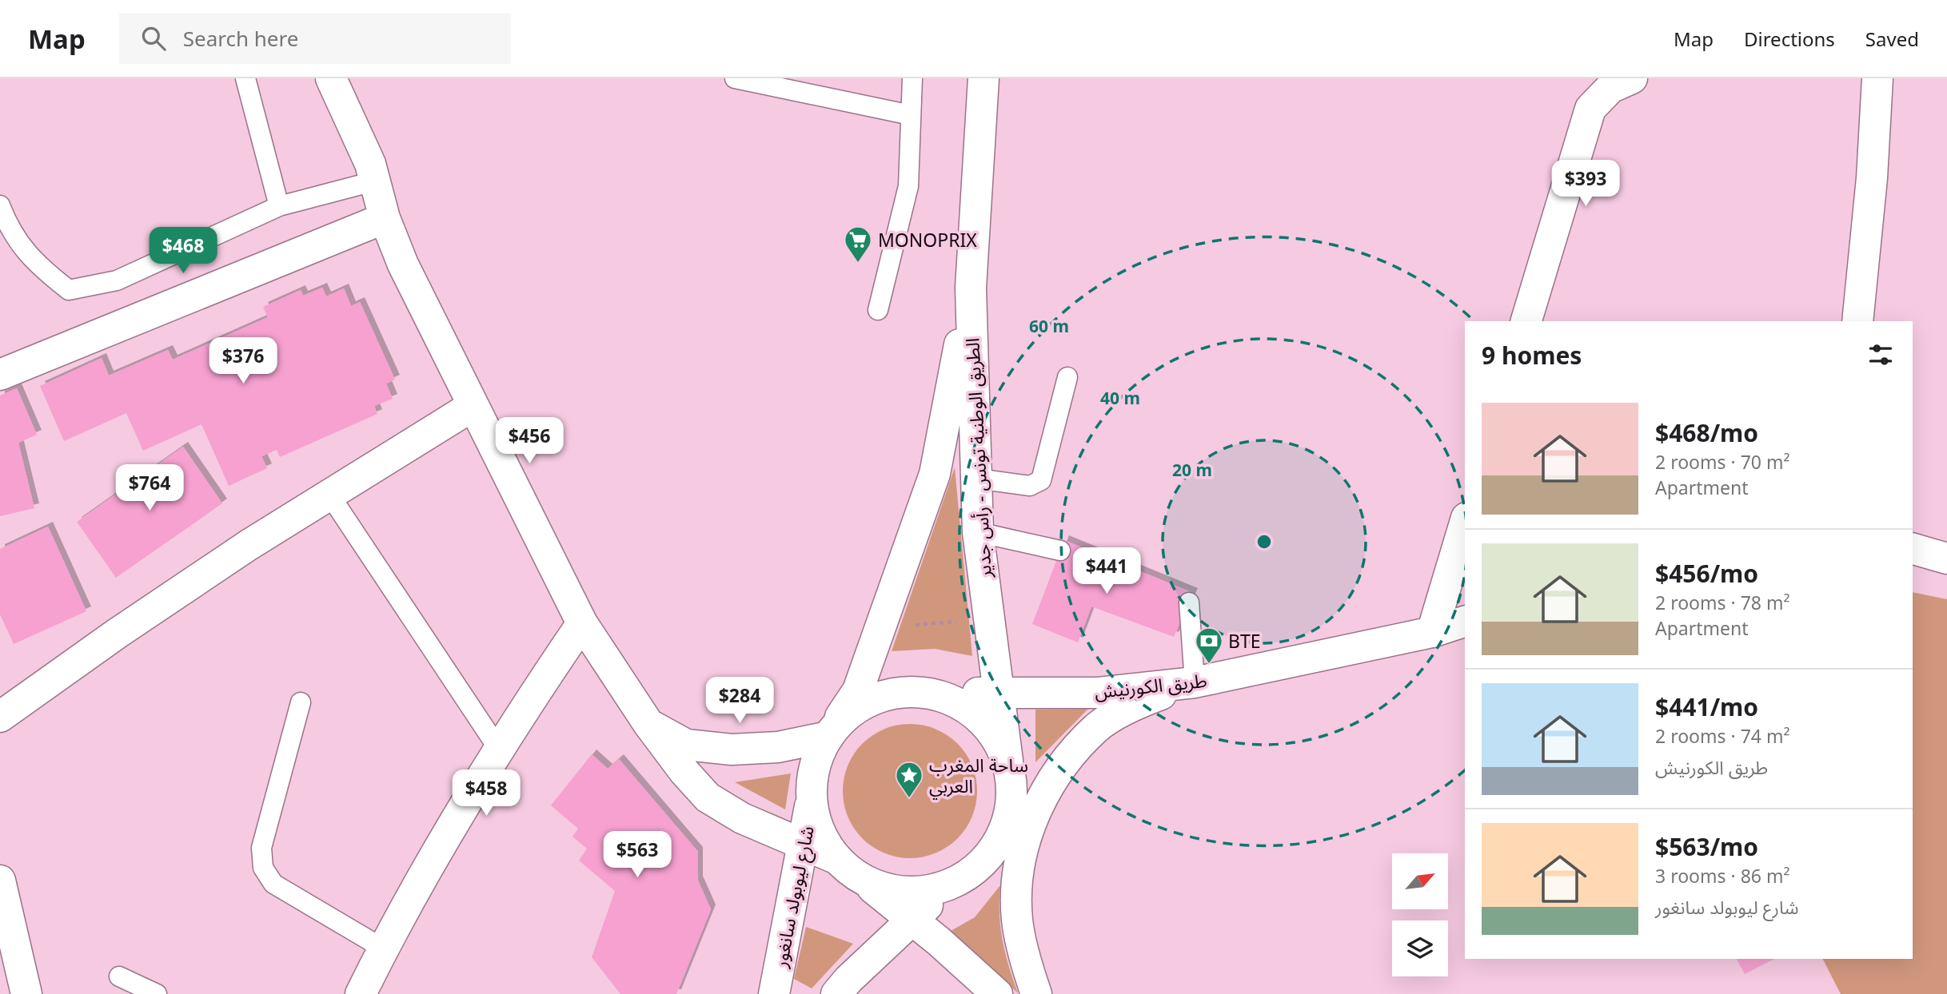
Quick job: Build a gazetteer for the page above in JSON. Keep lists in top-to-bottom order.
{
  "streets": {
    "main road": ["الطريق الوطنية تونس - رأس جدير", "طريق الكورنيش", "شارع ليوبولد سانغور"]
  },
  "crossings": [
    ["الطريق الوطنية تونس - رأس جدير", "طريق الكورنيش"]
  ],
  "places": {
    "supermarket": ["MONOPRIX"],
    "bank": ["BTE"],
    "place": ["ساحة المغرب العربي"]
  },
  "north": "top right",
  "page": {
    "header": "Map",
    "search": "Search here",
    "nav": ["Map", "Directions", "Saved"],
    "price": [
      "$393",
      "$468",
      "$376",
      "$456",
      "$764",
      "$441",
      "$284",
      "$458",
      "$563"
    ],
    "heading": "9 homes",
    "list": [
      {
        "name": "$468/mo",
        "note": "2 rooms · 70 m² · Apartment"
      },
      {
        "name": "$456/mo",
        "note": "2 rooms · 78 m² · Apartment"
      },
      {
        "name": "$441/mo",
        "note": "2 rooms · 74 m² · طريق الكورنيش"
      },
      {
        "name": "$563/mo",
        "note": "3 rooms · 86 m² · شارع ليوبولد سانغور"
      }
    ]
  },
  "rings": ["60 m", "40 m", "20 m"]
}
